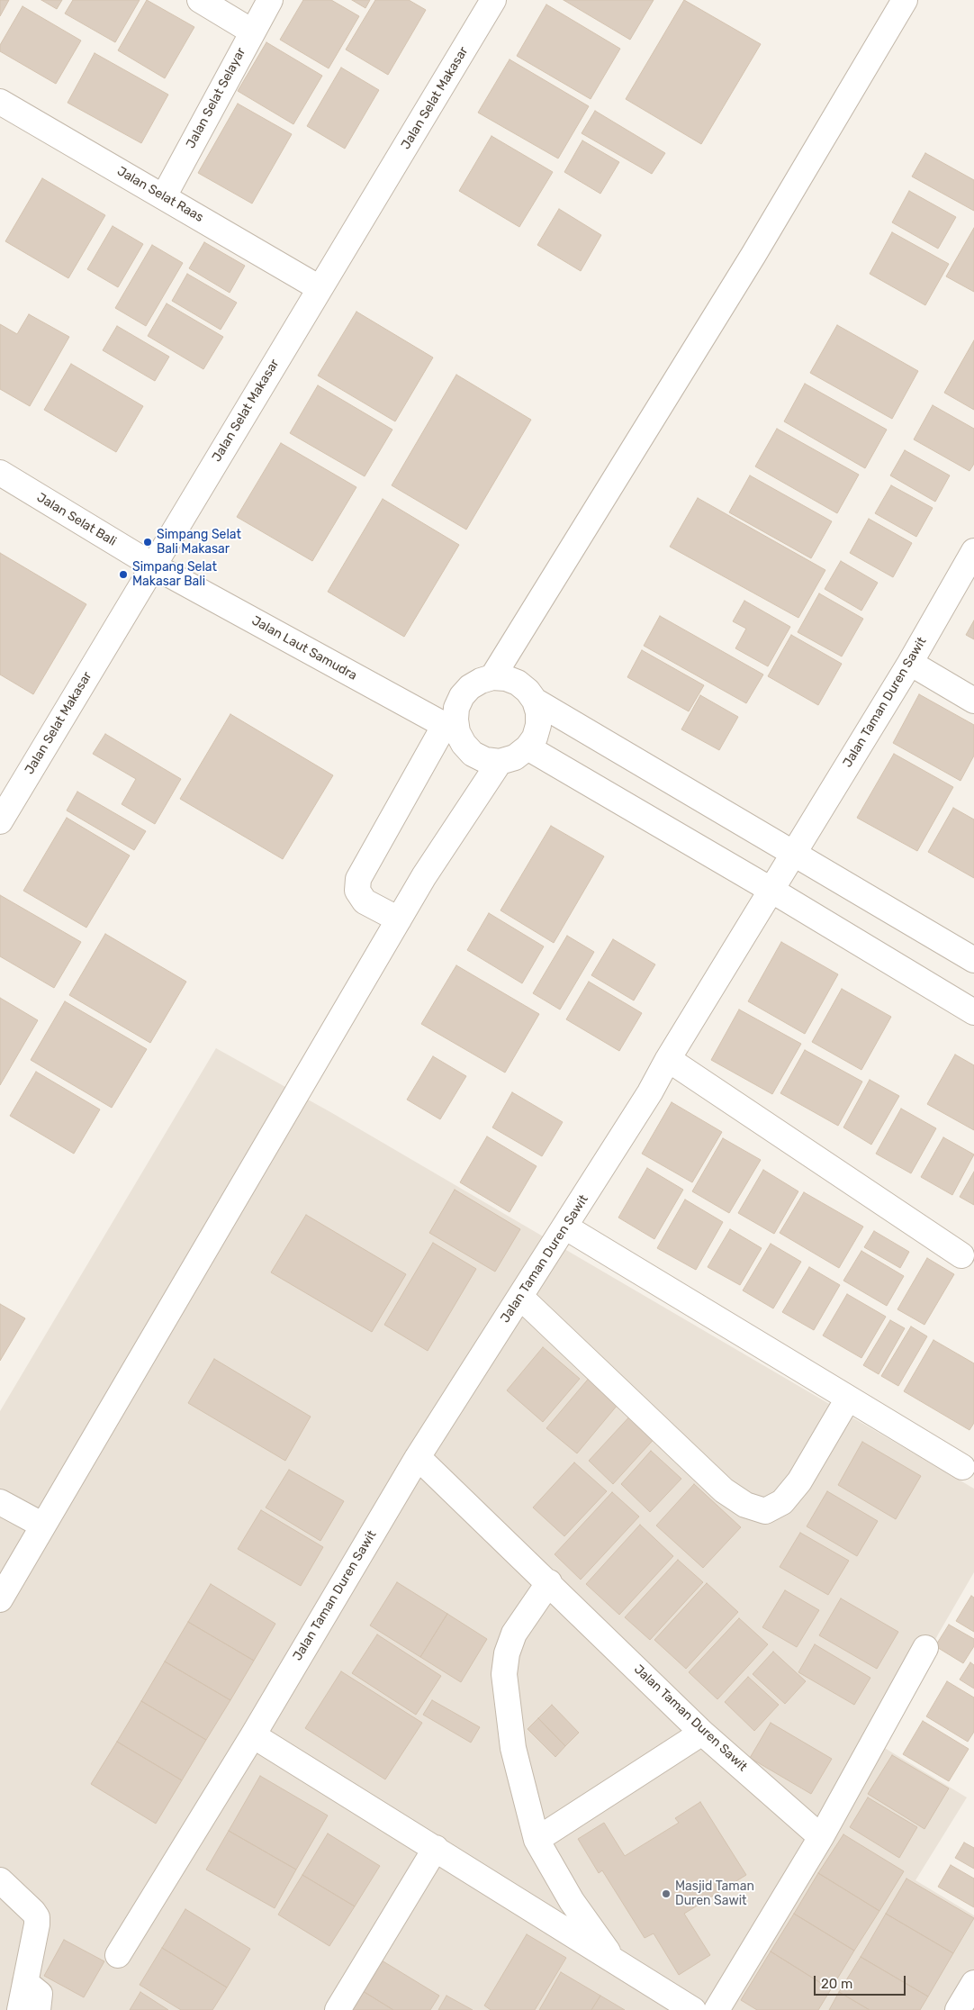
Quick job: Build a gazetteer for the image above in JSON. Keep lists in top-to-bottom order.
{
  "streets": {
    "street": [
      "Jalan Selat Selayar",
      "Jalan Selat Makasar",
      "Jalan Selat Raas",
      "Jalan Selat Bali",
      "Jalan Laut Samudra",
      "Jalan Taman Duren Sawit"
    ]
  },
  "crossings": [
    ["Jalan Selat Selayar", "Jalan Selat Raas"],
    ["Jalan Selat Makasar", "Jalan Selat Raas"],
    ["Jalan Selat Makasar", "Jalan Selat Bali"],
    ["Jalan Selat Makasar", "Jalan Laut Samudra"],
    ["Jalan Selat Bali", "Jalan Laut Samudra"]
  ],
  "places": ["Simpang Selat Bali Makasar", "Simpang Selat Makasar Bali", "Masjid Taman Duren Sawit"],
  "scale_bar": "20 m"
}
